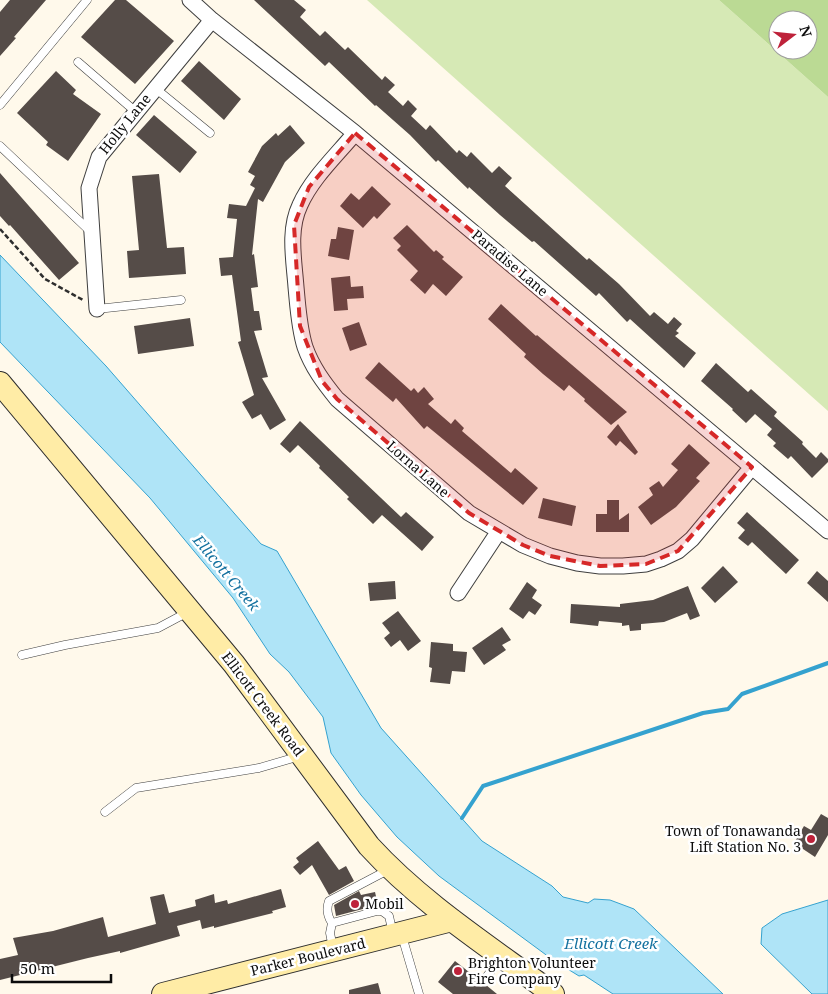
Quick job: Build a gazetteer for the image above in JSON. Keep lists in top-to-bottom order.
{
  "streets": {
    "street": [
      "Holly Lane",
      "Paradise Lane",
      "Lorna Lane",
      "Ellicott Creek Road",
      "Parker Boulevard"
    ]
  },
  "crossings": [
    ["Holly Lane", "Paradise Lane"],
    ["Paradise Lane", "Lorna Lane"],
    ["Ellicott Creek Road", "Parker Boulevard"]
  ],
  "water": ["Ellicott Creek"],
  "places": ["Town of Tonawanda Lift Station No. 3", "Mobil", "Brighton Volunteer Fire Company"],
  "scale_bar": "50 m",
  "north": "right"
}
